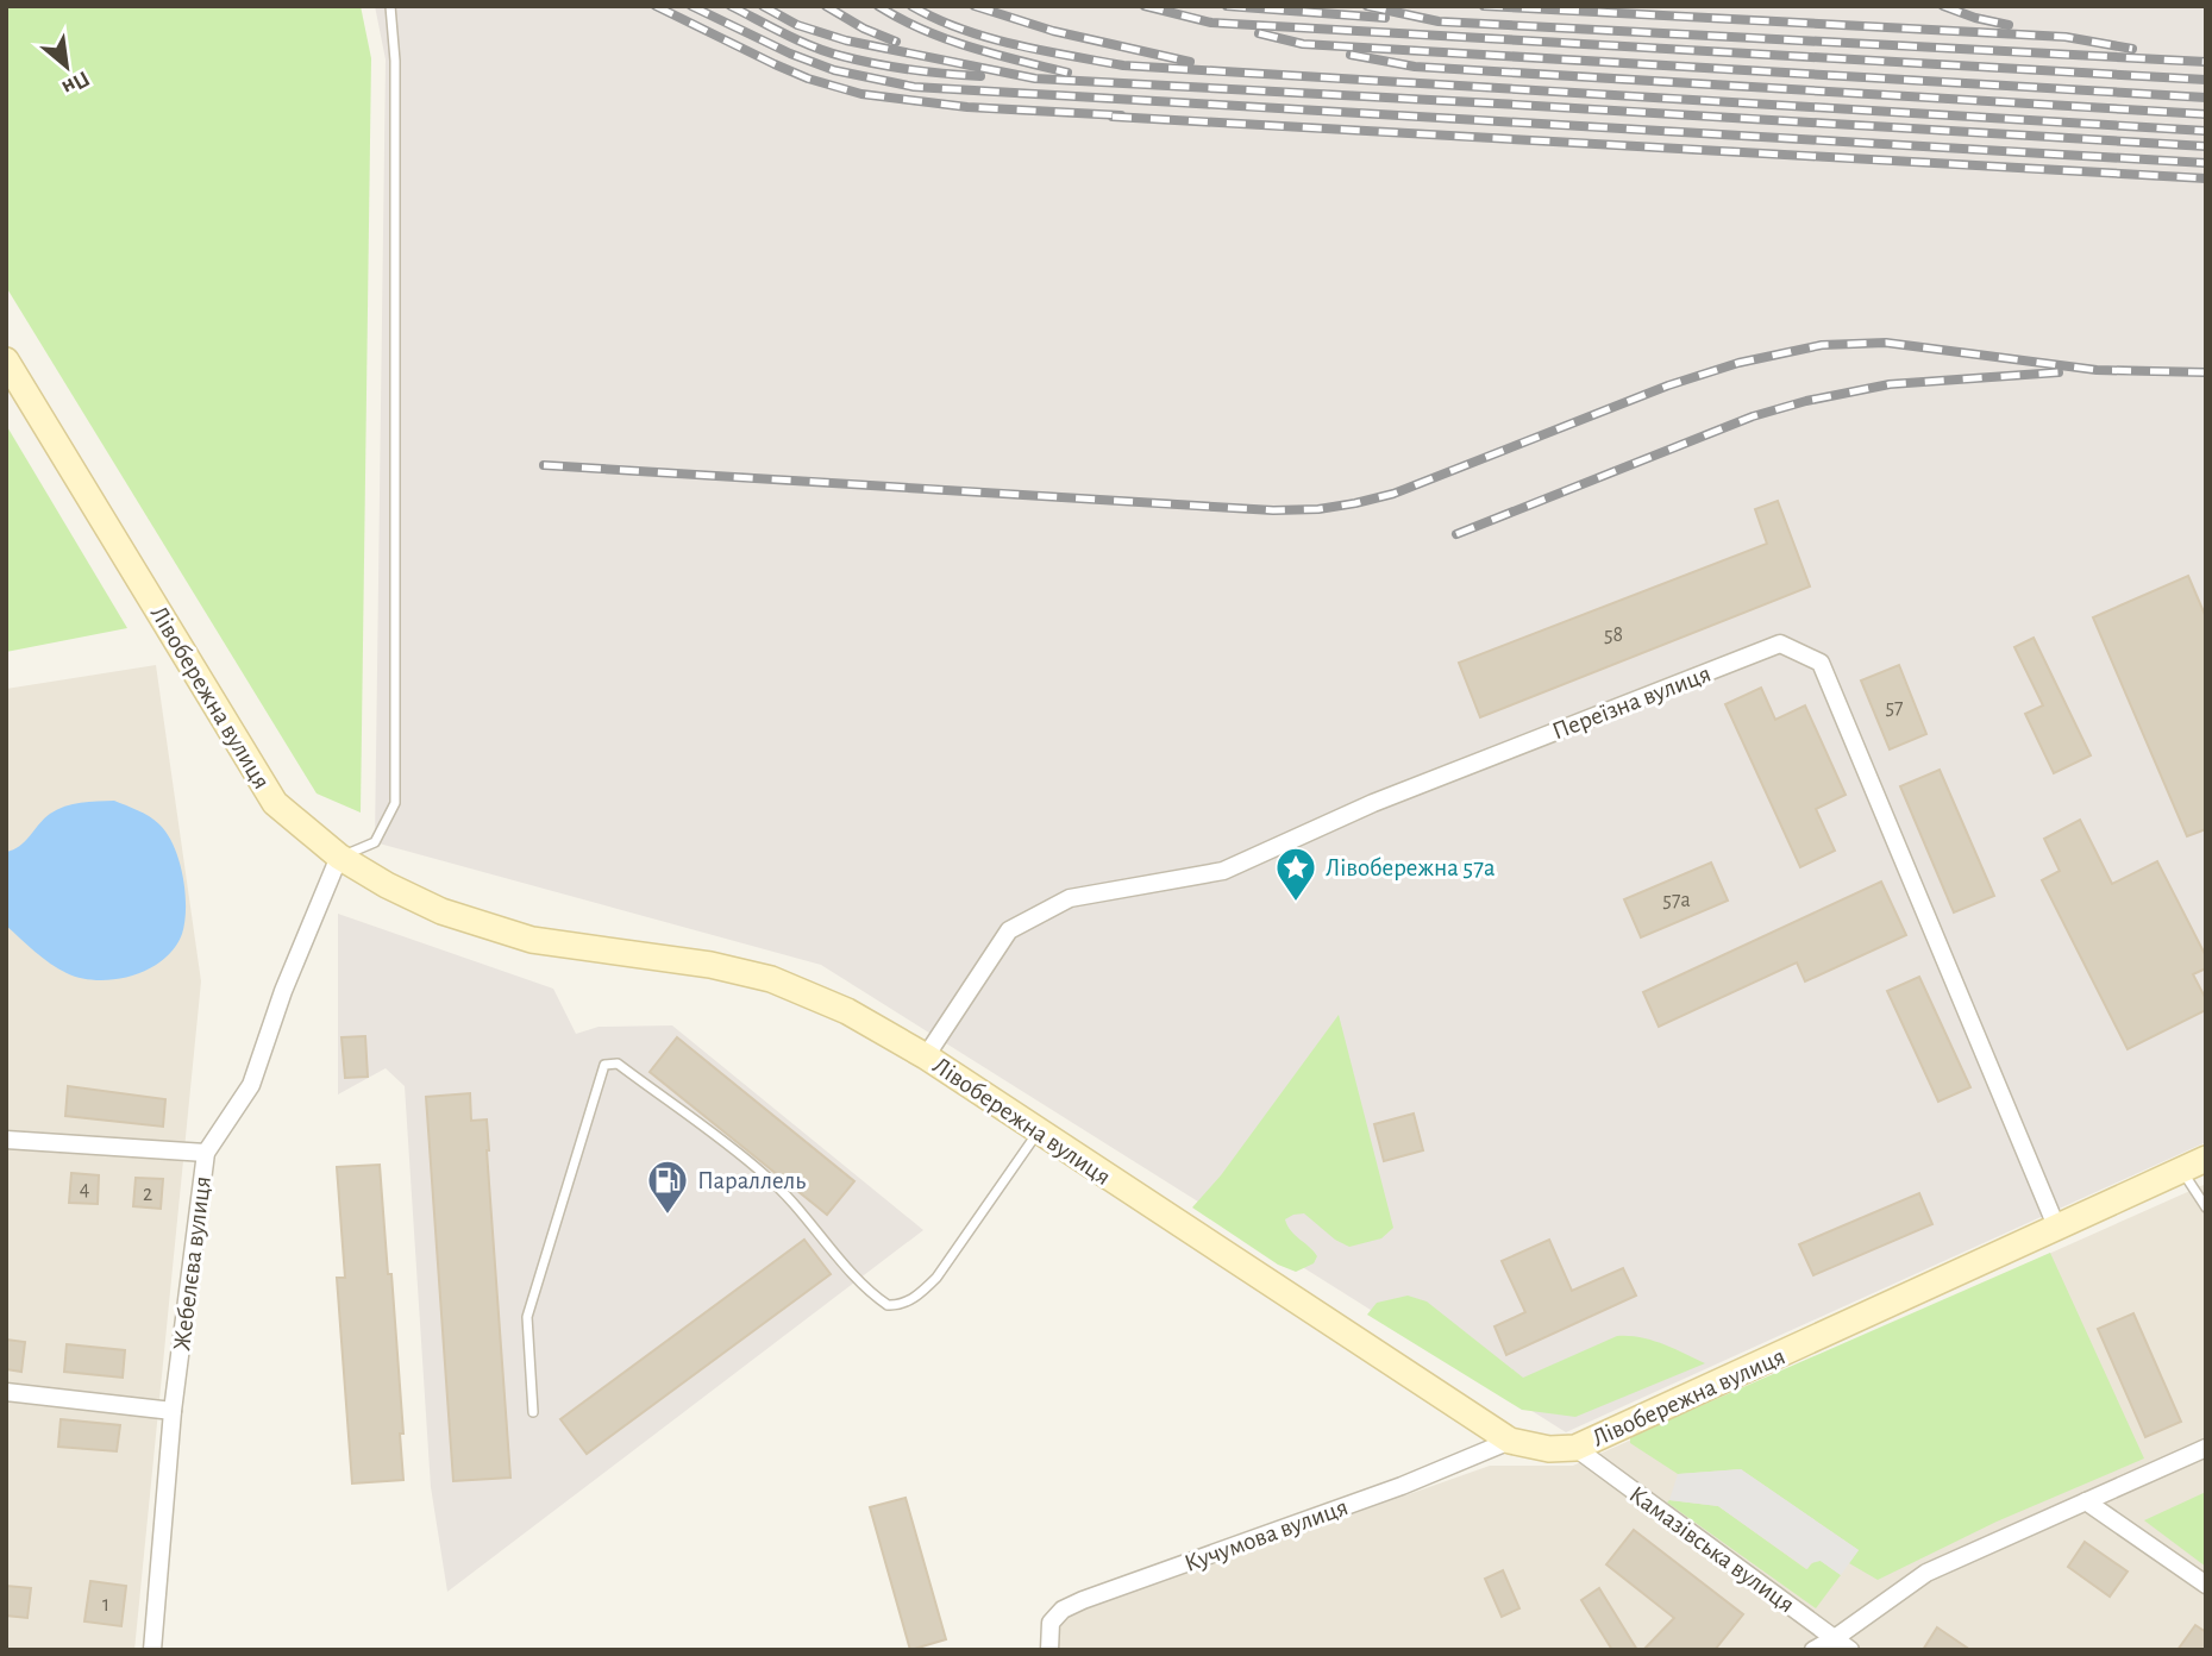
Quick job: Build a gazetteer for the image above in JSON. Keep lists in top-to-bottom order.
{
  "streets": {
    "main road": ["Лівобережна вулиця"],
    "street": [
      "Переїзна вулиця",
      "Жебелєва вулиця",
      "Кучумова вулиця",
      "Камазівська вулиця"
    ]
  },
  "crossings": [
    ["Лівобережна вулиця", "Переїзна вулиця"],
    ["Лівобережна вулиця", "Жебелєва вулиця"],
    ["Лівобережна вулиця", "Кучумова вулиця"],
    ["Лівобережна вулиця", "Камазівська вулиця"]
  ],
  "places": {
    "place": ["Лівобережна 57а"],
    "fuel station": ["Параллель"]
  },
  "house_numbers": [
    "58",
    "57",
    "57а",
    "4",
    "2",
    "1"
  ],
  "north": "bottom right"
}
